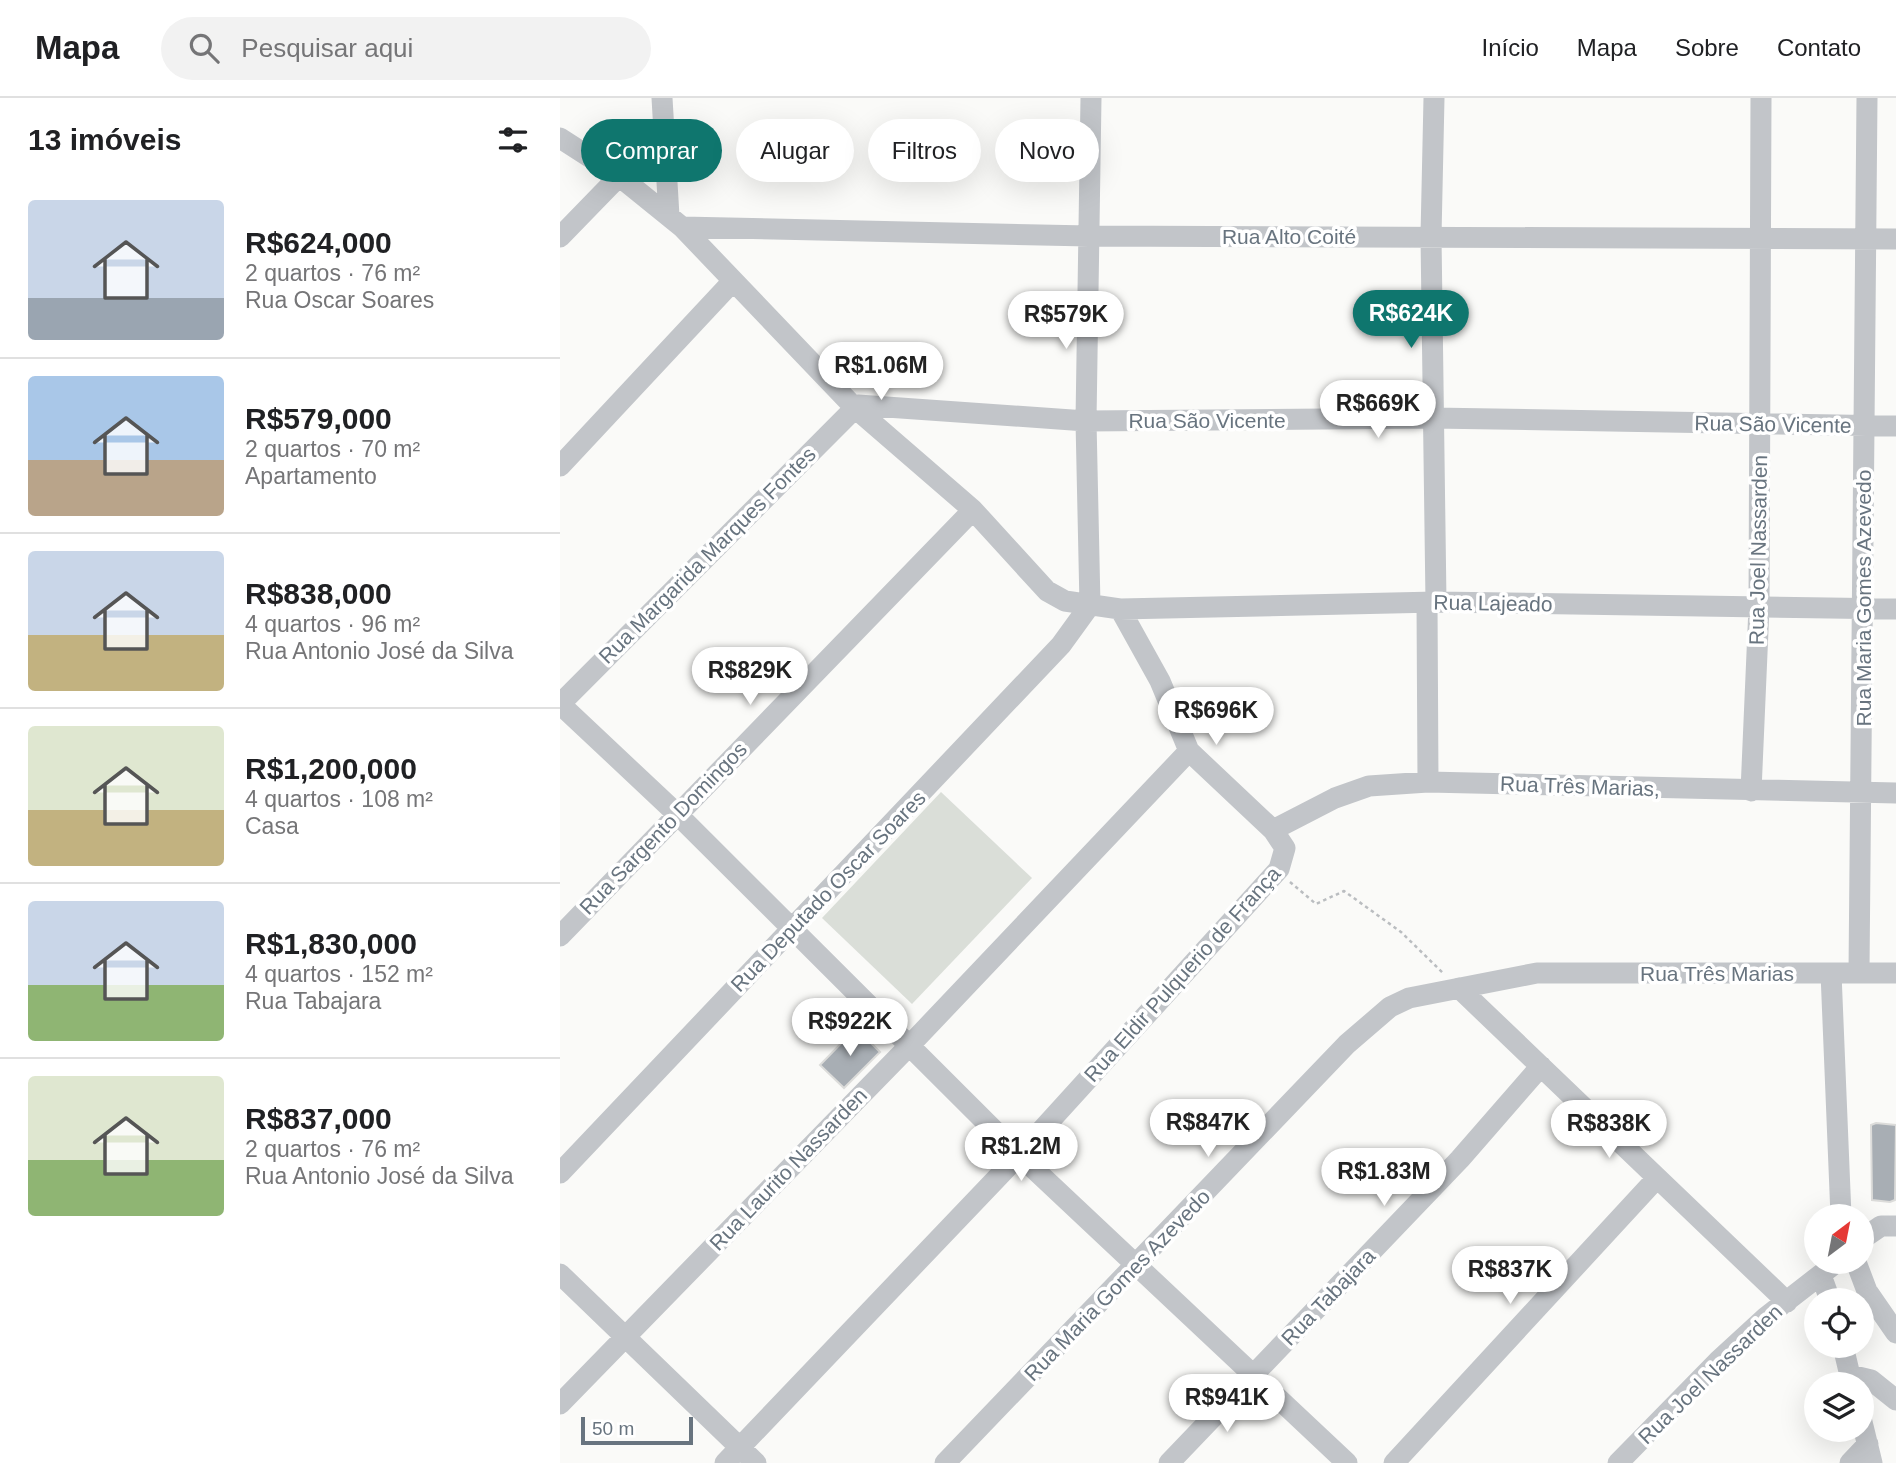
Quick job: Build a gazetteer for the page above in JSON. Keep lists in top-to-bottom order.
{
  "streets": {
    "street": [
      "Rua Alto Coité",
      "Rua São Vicente",
      "Rua Joel Nassarden",
      "Rua Margarida Marques Fontes",
      "Rua Maria Gomes Azevedo",
      "Rua Lajeado",
      "Rua Três Marias,",
      "Rua Sargento Domingos",
      "Rua Deputado Oscar Soares",
      "Rua Três Marias",
      "Rua Eldir Pulquerio de França",
      "Rua Laurito Nassarden",
      "Rua Tabajara"
    ]
  },
  "crossings": [
    ["Rua Alto Coité", "Rua Joel Nassarden"],
    ["Rua Alto Coité", "Rua Maria Gomes Azevedo"],
    ["Rua Alto Coité", "Rua Lajeado"],
    ["Rua São Vicente", "Rua Joel Nassarden"],
    ["Rua São Vicente", "Rua Margarida Marques Fontes"],
    ["Rua São Vicente", "Rua Maria Gomes Azevedo"],
    ["Rua São Vicente", "Rua Lajeado"],
    ["Rua Joel Nassarden", "Rua Lajeado"],
    ["Rua Joel Nassarden", "Rua Três Marias,"],
    ["Rua Margarida Marques Fontes", "Rua Lajeado"],
    ["Rua Maria Gomes Azevedo", "Rua Lajeado"],
    ["Rua Maria Gomes Azevedo", "Rua Três Marias,"],
    ["Rua Maria Gomes Azevedo", "Rua Três Marias"],
    ["Rua Lajeado", "Rua Sargento Domingos"],
    ["Rua Lajeado", "Rua Deputado Oscar Soares"],
    ["Rua Três Marias,", "Rua Eldir Pulquerio de França"]
  ],
  "scale_bar": "50 m",
  "north": "top right",
  "page": {
    "header": "Mapa",
    "search": "Pesquisar aqui",
    "nav": [
      "Início",
      "Mapa",
      "Sobre",
      "Contato"
    ],
    "heading": "13 imóveis",
    "chip": [
      "Comprar",
      "Alugar",
      "Filtros",
      "Novo"
    ],
    "list": [
      {
        "name": "R$624,000",
        "note": "2 quartos · 76 m² · Rua Oscar Soares"
      },
      {
        "name": "R$579,000",
        "note": "2 quartos · 70 m² · Apartamento"
      },
      {
        "name": "R$838,000",
        "note": "4 quartos · 96 m² · Rua Antonio José da Silva"
      },
      {
        "name": "R$1,200,000",
        "note": "4 quartos · 108 m² · Casa"
      },
      {
        "name": "R$1,830,000",
        "note": "4 quartos · 152 m² · Rua Tabajara"
      },
      {
        "name": "R$837,000",
        "note": "2 quartos · 76 m² · Rua Antonio José da Silva"
      }
    ],
    "price": [
      "R$624K",
      "R$579K",
      "R$1.06M",
      "R$669K",
      "R$829K",
      "R$696K",
      "R$922K",
      "R$847K",
      "R$838K",
      "R$1.2M",
      "R$1.83M",
      "R$837K",
      "R$941K"
    ],
    "scale": "50 m"
  }
}
